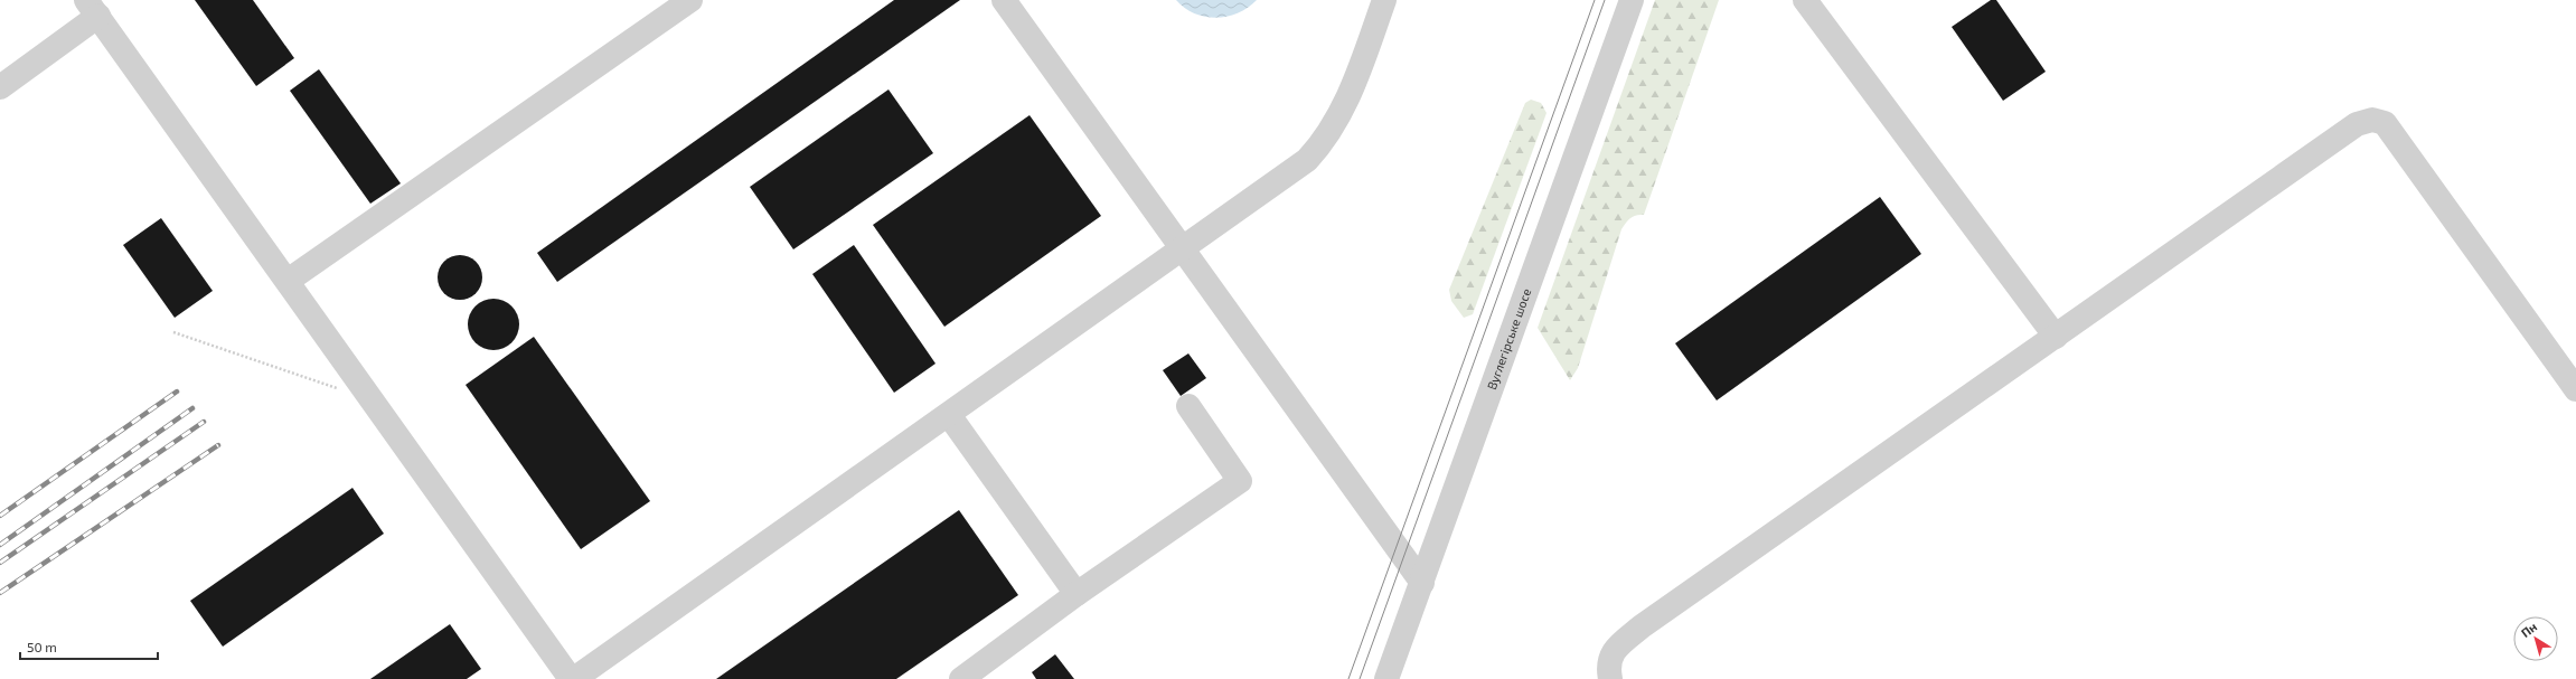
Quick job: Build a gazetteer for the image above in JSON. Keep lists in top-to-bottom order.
{
  "streets": {
    "street": ["Вуглегірське шосе"]
  },
  "scale_bar": "50 m",
  "north": "top left"
}
